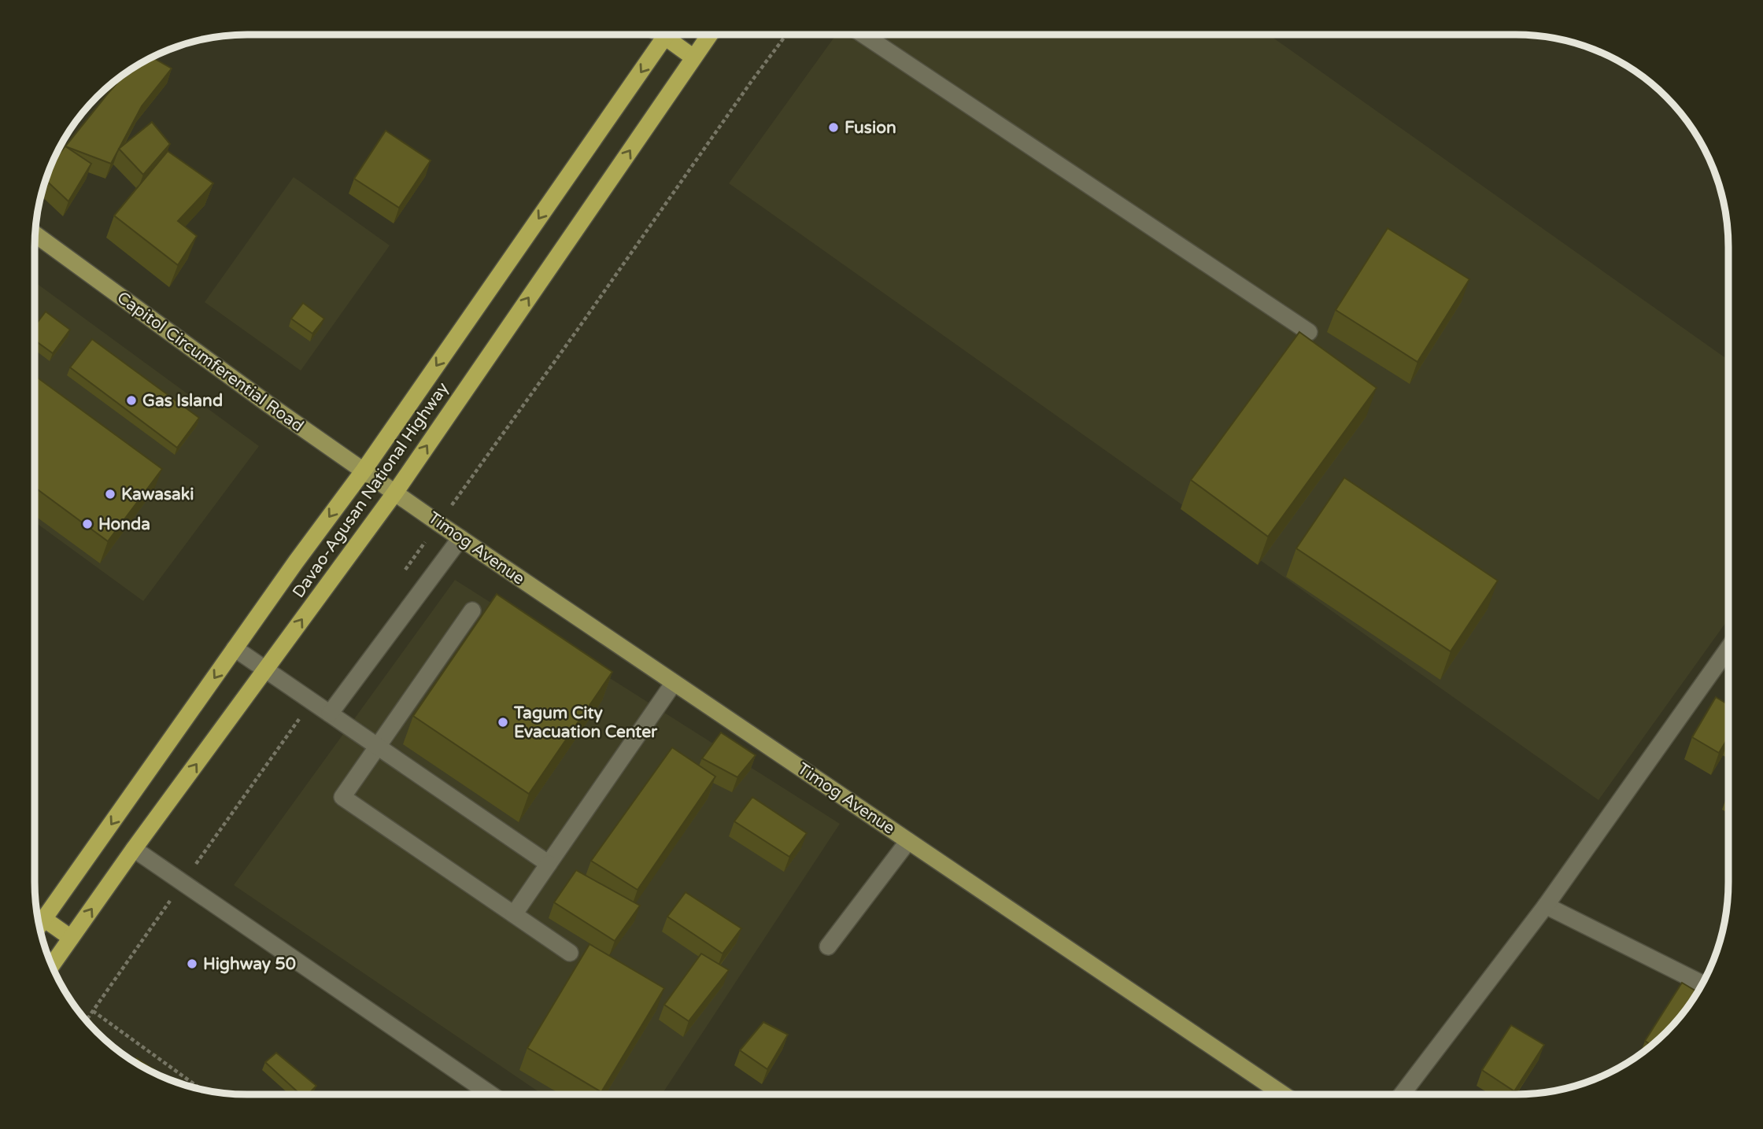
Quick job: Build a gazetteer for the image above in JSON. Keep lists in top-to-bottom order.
{
  "streets": {
    "highway": ["Davao-Agusan National Highway"],
    "main road": ["Capitol Circumferential Road", "Timog Avenue"]
  },
  "crossings": [
    ["Capitol Circumferential Road", "Davao-Agusan National Highway"],
    ["Capitol Circumferential Road", "Timog Avenue"],
    ["Davao-Agusan National Highway", "Timog Avenue"]
  ],
  "places": [
    "Fusion",
    "Gas Island",
    "Kawasaki",
    "Honda",
    "Tagum City Evacuation Center",
    "Highway 50"
  ]
}
